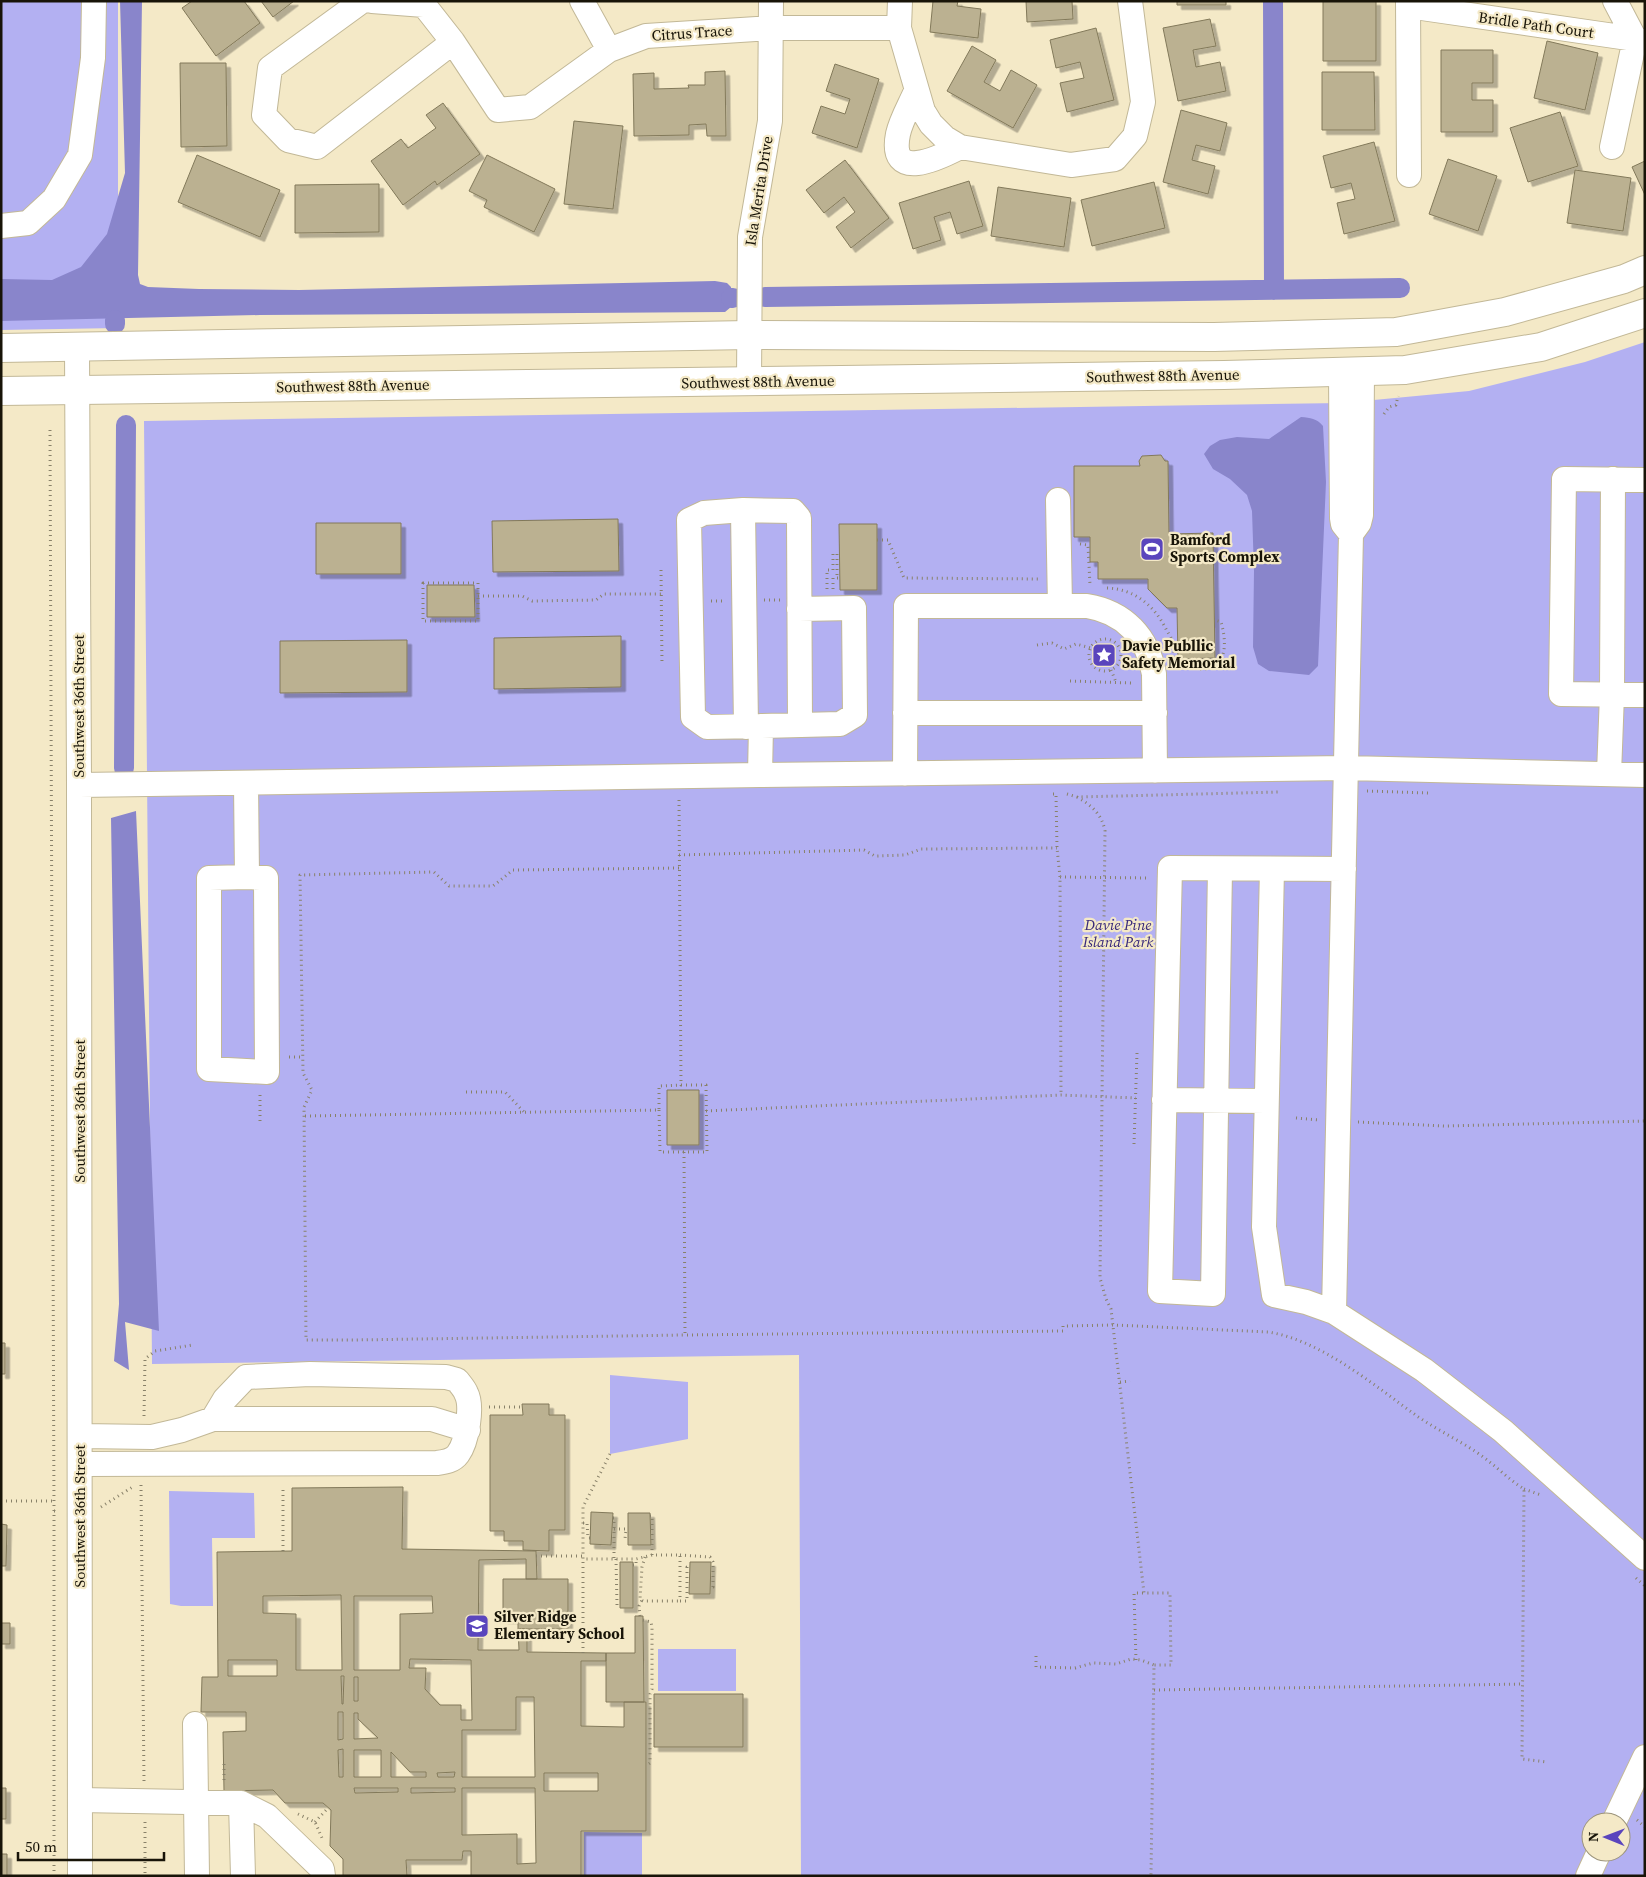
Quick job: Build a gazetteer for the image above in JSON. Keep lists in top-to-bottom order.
{
  "streets": {
    "main road": ["Southwest 88th Avenue"],
    "street": [
      "Bridle Path Court",
      "Citrus Trace",
      "Isla Merita Drive",
      "Southwest 36th Street"
    ]
  },
  "crossings": [
    ["Citrus Trace", "Isla Merita Drive"],
    ["Isla Merita Drive", "Southwest 88th Avenue"],
    ["Southwest 88th Avenue", "Southwest 36th Street"]
  ],
  "parks": ["Davie Pine Island Park"],
  "places": {
    "sports": ["Bamford Sports Complex"],
    "place": ["Davie Publlic Safety Memorial"],
    "school or university": ["Silver Ridge Elementary School"]
  },
  "scale_bar": "50 m",
  "north": "left"
}
